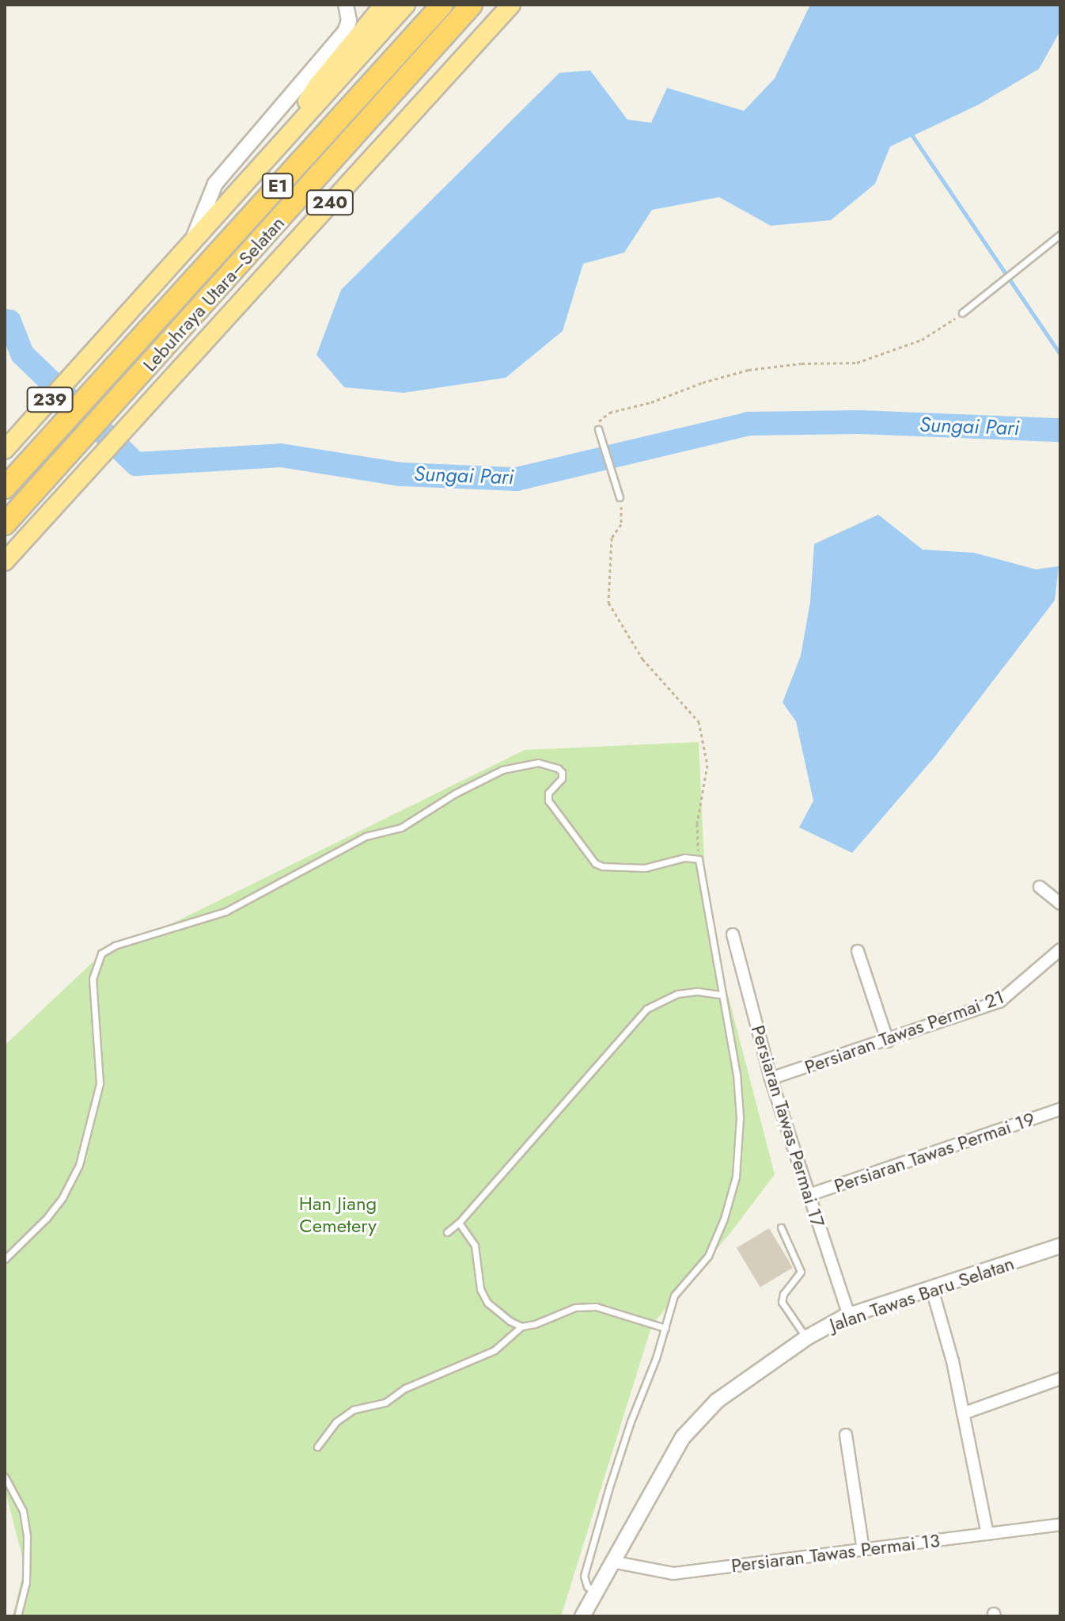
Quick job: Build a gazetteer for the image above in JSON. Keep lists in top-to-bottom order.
{
  "streets": {
    "highway": ["E1", "Lebuhraya Utara–Selatan"],
    "main road": ["240", "239"],
    "street": [
      "Persiaran Tawas Permai 21",
      "Persiaran Tawas Permai 17",
      "Persiaran Tawas Permai 19",
      "Jalan Tawas Baru Selatan",
      "Persiaran Tawas Permai 13"
    ]
  },
  "crossings": [
    ["Persiaran Tawas Permai 21", "Persiaran Tawas Permai 17"],
    ["Persiaran Tawas Permai 17", "Persiaran Tawas Permai 19"],
    ["Persiaran Tawas Permai 17", "Jalan Tawas Baru Selatan"],
    ["Jalan Tawas Baru Selatan", "Persiaran Tawas Permai 13"]
  ],
  "water": ["Sungai Pari"],
  "parks": ["Han Jiang Cemetery"]
}
